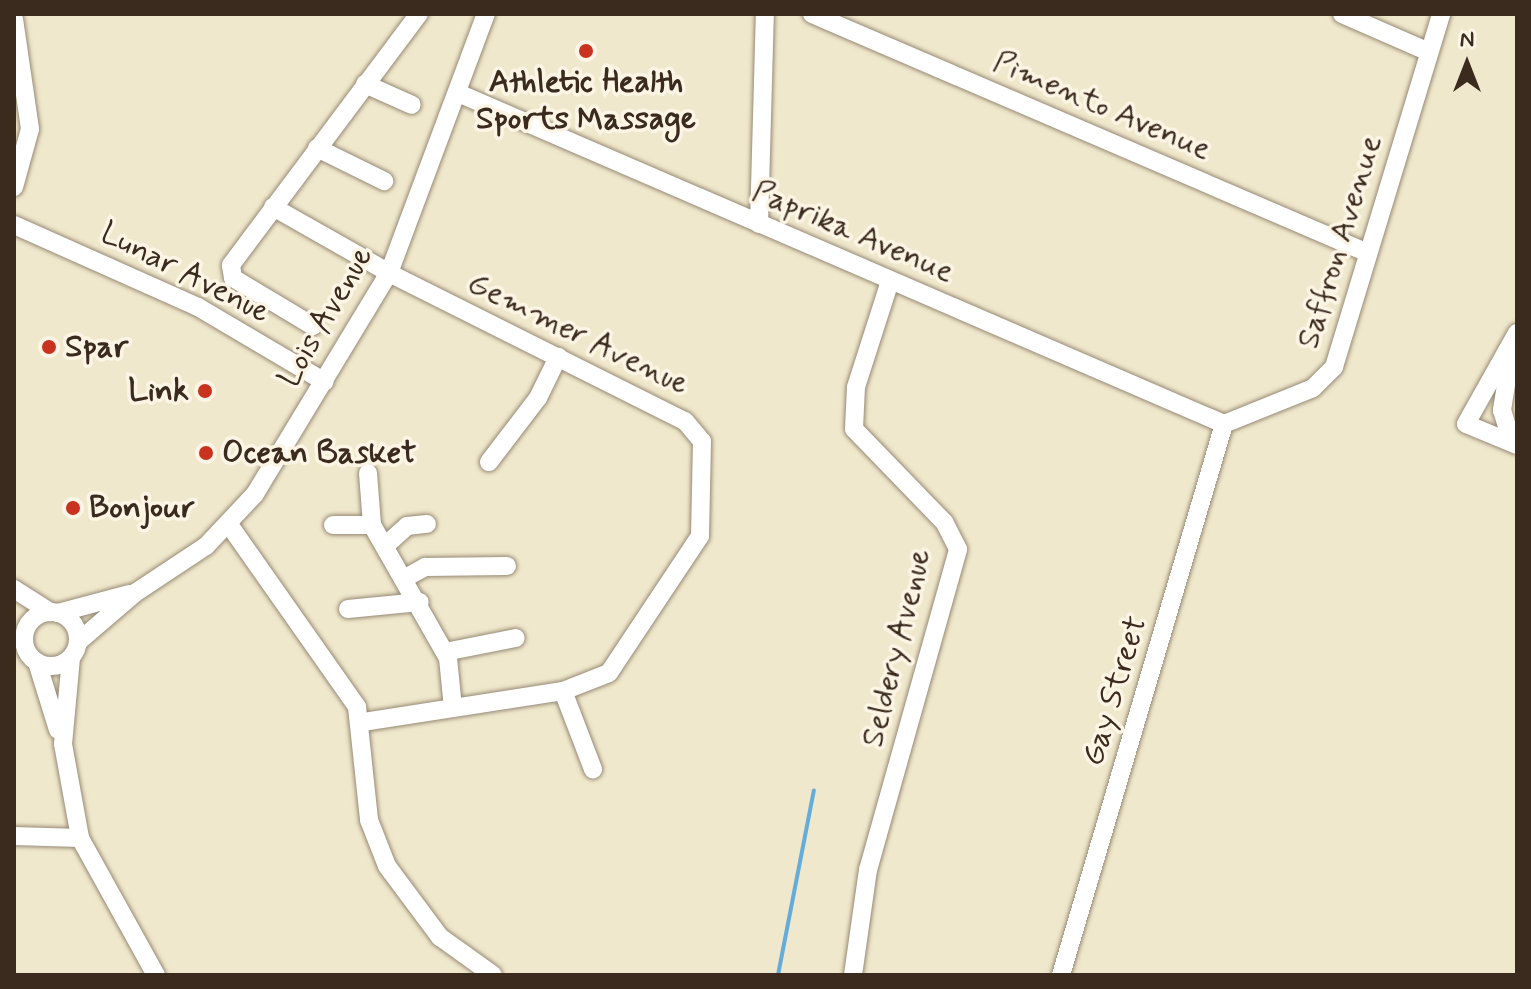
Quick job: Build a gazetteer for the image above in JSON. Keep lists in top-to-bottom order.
{
  "streets": {
    "street": [
      "Pimento Avenue",
      "Paprika Avenue",
      "Saffron Avenue",
      "Lunar Avenue",
      "Lois Avenue",
      "Gemmer Avenue",
      "Seldery Avenue",
      "Gay Street"
    ]
  },
  "crossings": [
    ["Pimento Avenue", "Saffron Avenue"],
    ["Paprika Avenue", "Saffron Avenue"],
    ["Paprika Avenue", "Lois Avenue"],
    ["Paprika Avenue", "Seldery Avenue"],
    ["Paprika Avenue", "Gay Street"],
    ["Saffron Avenue", "Gay Street"],
    ["Lunar Avenue", "Lois Avenue"],
    ["Lois Avenue", "Gemmer Avenue"]
  ],
  "places": [
    "Athletic Health Sports Massage",
    "Spar",
    "Link",
    "Ocean Basket",
    "Bonjour"
  ],
  "north": "top"
}
